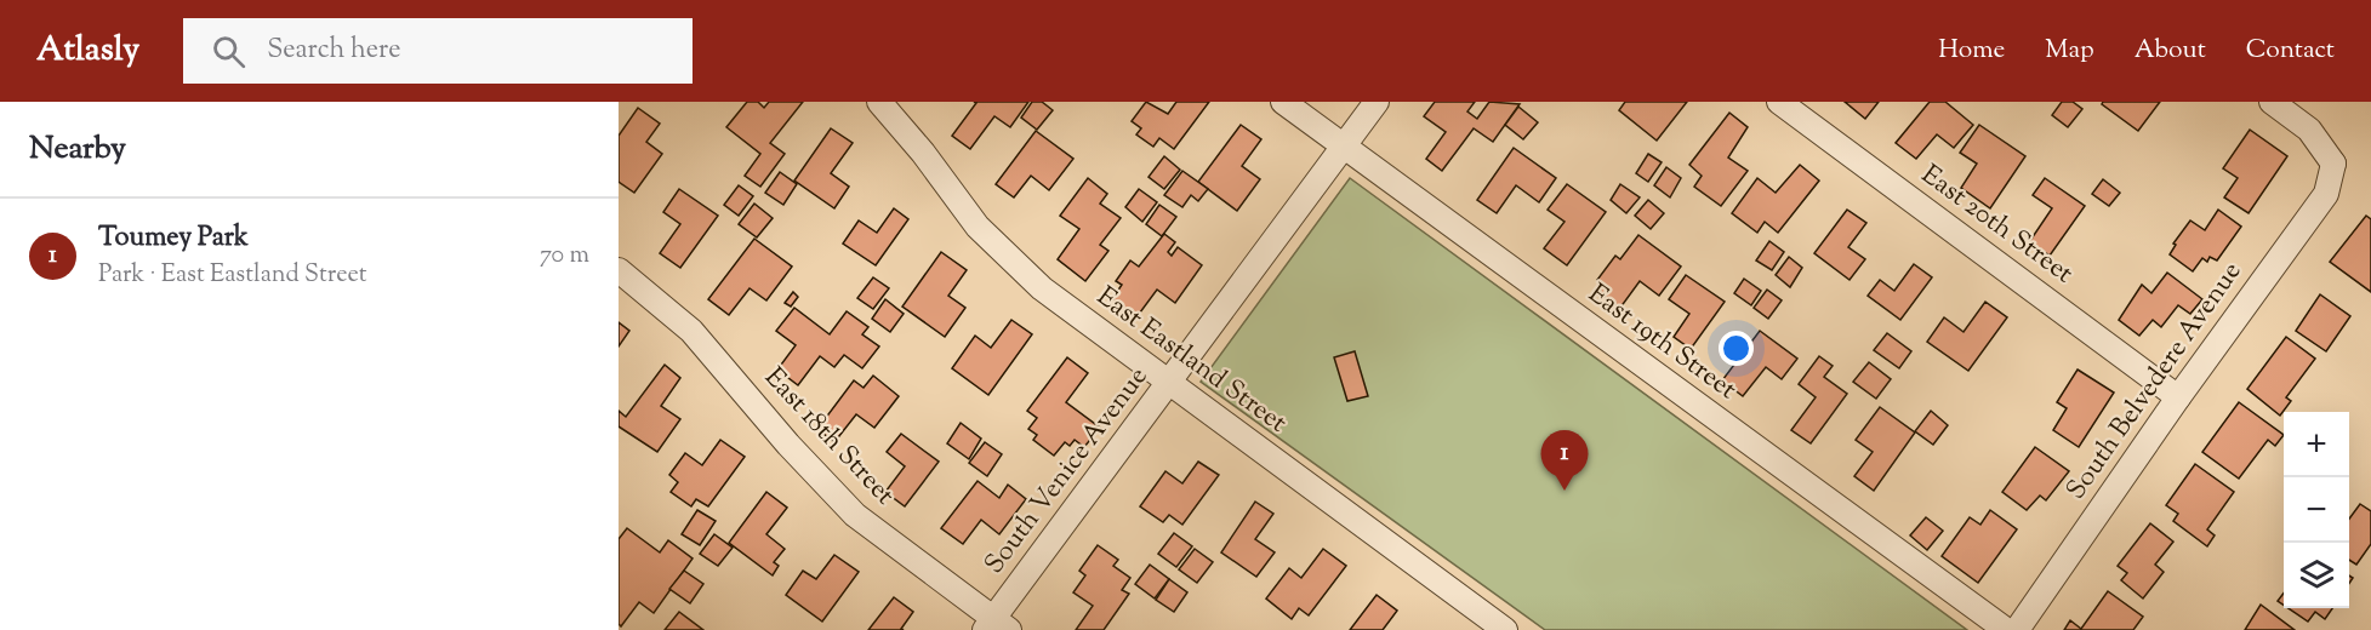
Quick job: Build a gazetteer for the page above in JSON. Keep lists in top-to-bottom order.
{
  "streets": {
    "street": [
      "East 20th Street",
      "East 19th Street",
      "East Eastland Street",
      "South Belvedere Avenue",
      "East 18th Street",
      "South Venice Avenue"
    ]
  },
  "crossings": [
    ["East 20th Street", "South Belvedere Avenue"],
    ["East 19th Street", "South Venice Avenue"],
    ["East Eastland Street", "South Venice Avenue"],
    ["East 18th Street", "South Venice Avenue"]
  ],
  "page": {
    "header": "Atlasly",
    "search": "Search here",
    "nav": [
      "Home",
      "Map",
      "About",
      "Contact"
    ],
    "heading": "Nearby",
    "list": [
      {
        "mark": "1",
        "name": "Toumey Park",
        "note": "Park · East Eastland Street",
        "value": "70 m"
      }
    ],
    "map_buttons": ["+", "−"],
    "pins": "1"
  }
}
